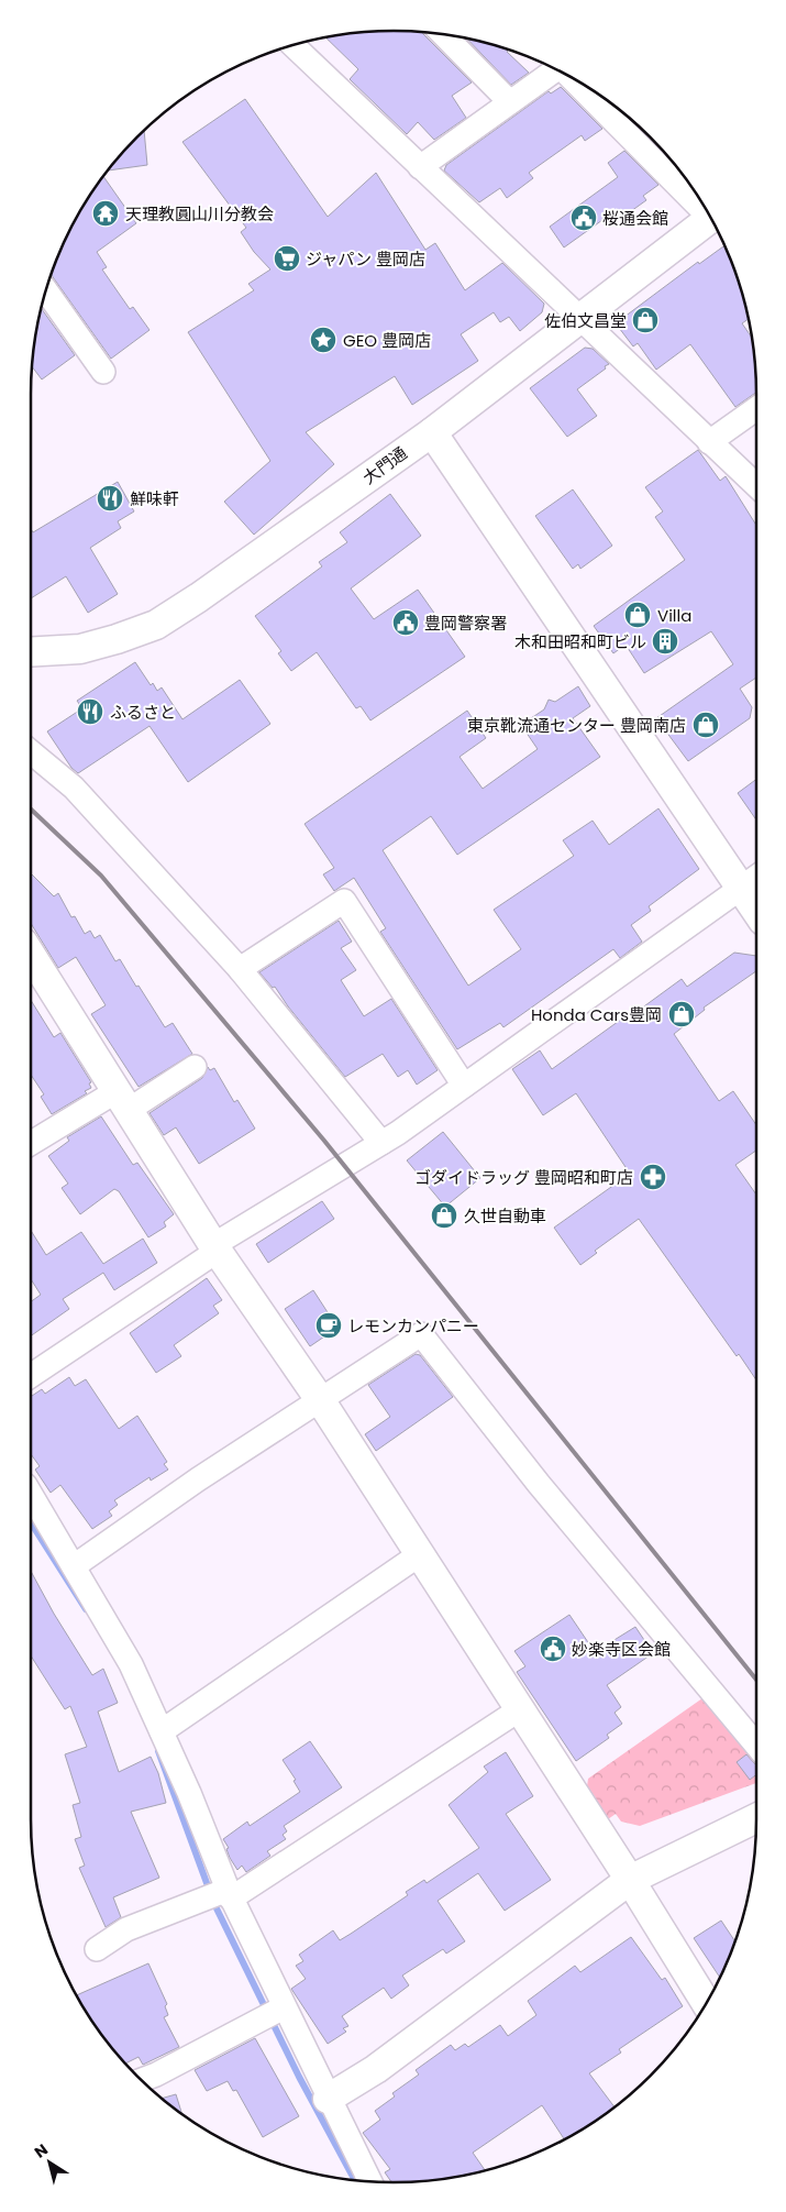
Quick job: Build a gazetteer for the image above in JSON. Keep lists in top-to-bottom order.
{
  "streets": {
    "street": ["大門通"]
  },
  "places": {
    "temple": ["天理教圓山川分教会"],
    "public building": ["桜通会館", "豊岡警察署", "妙楽寺区会館"],
    "supermarket": ["ジャパン 豊岡店"],
    "shop": [
      "佐伯文昌堂",
      "Villa",
      "東京靴流通センター 豊岡南店",
      "Honda Cars豊岡",
      "久世自動車"
    ],
    "place": ["GEO 豊岡店"],
    "restaurant": ["鮮味軒", "ふるさと"],
    "building": ["木和田昭和町ビル"],
    "pharmacy": ["ゴダイドラッグ 豊岡昭和町店"],
    "cafe": ["レモンカンパニー"]
  },
  "north": "top left"
}
